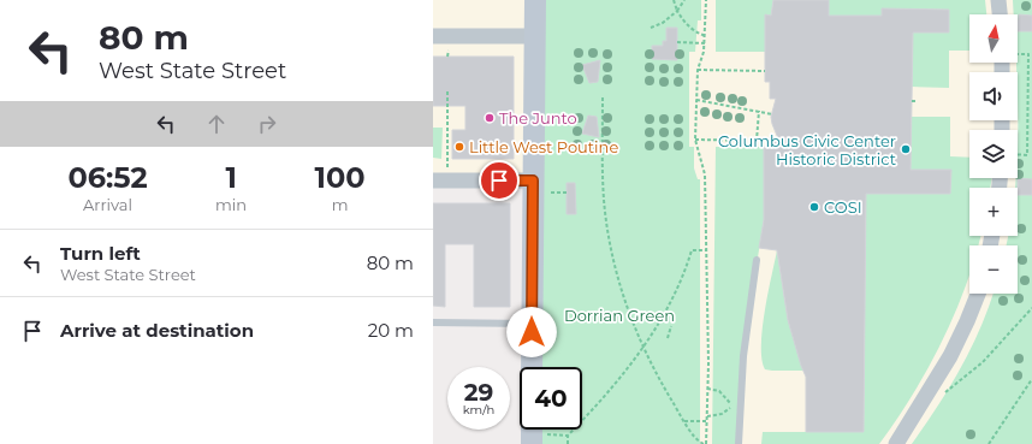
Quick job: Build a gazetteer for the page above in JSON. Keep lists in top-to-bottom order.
{
  "parks": ["Dorrian Green"],
  "places": [
    "The Junto",
    "Little West Poutine",
    "Columbus Civic Center Historic District",
    "COSI"
  ],
  "north": "top",
  "page": {
    "turn": ["80 m", "West State Street"],
    "map_buttons": ["+", "−"],
    "eta": [
      "06:52",
      "Arrival",
      "1",
      "min",
      "100",
      "m"
    ],
    "list": [
      {
        "name": "Turn left",
        "note": "West State Street",
        "value": "80 m"
      },
      {
        "name": "Arrive at destination",
        "value": "20 m"
      }
    ],
    "speed": "29 km/h",
    "limit": "40"
  }
}
